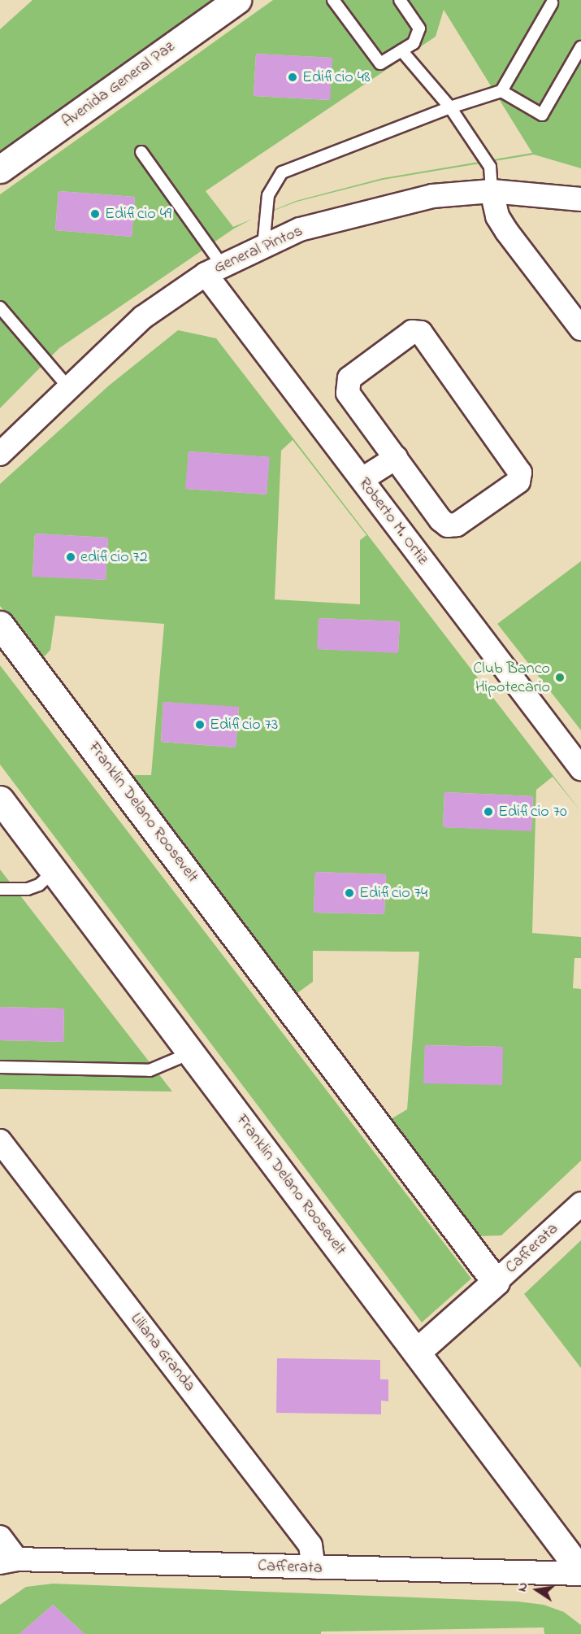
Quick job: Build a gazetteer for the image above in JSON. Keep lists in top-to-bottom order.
{
  "streets": {
    "street": [
      "Avenida General Paz",
      "General Pintos",
      "Roberto M. Ortiz",
      "Franklin Delano Roosevelt",
      "Cafferata",
      "Liliana Granda"
    ]
  },
  "crossings": [
    ["General Pintos", "Roberto M. Ortiz"],
    ["Franklin Delano Roosevelt", "Cafferata"],
    ["Cafferata", "Liliana Granda"]
  ],
  "places": [
    "Edificio 48",
    "Edificio 49",
    "edificio 72",
    "Club Banco Hipotecario",
    "Edificio 73",
    "Edificio 70",
    "Edificio 74"
  ],
  "north": "left"
}
